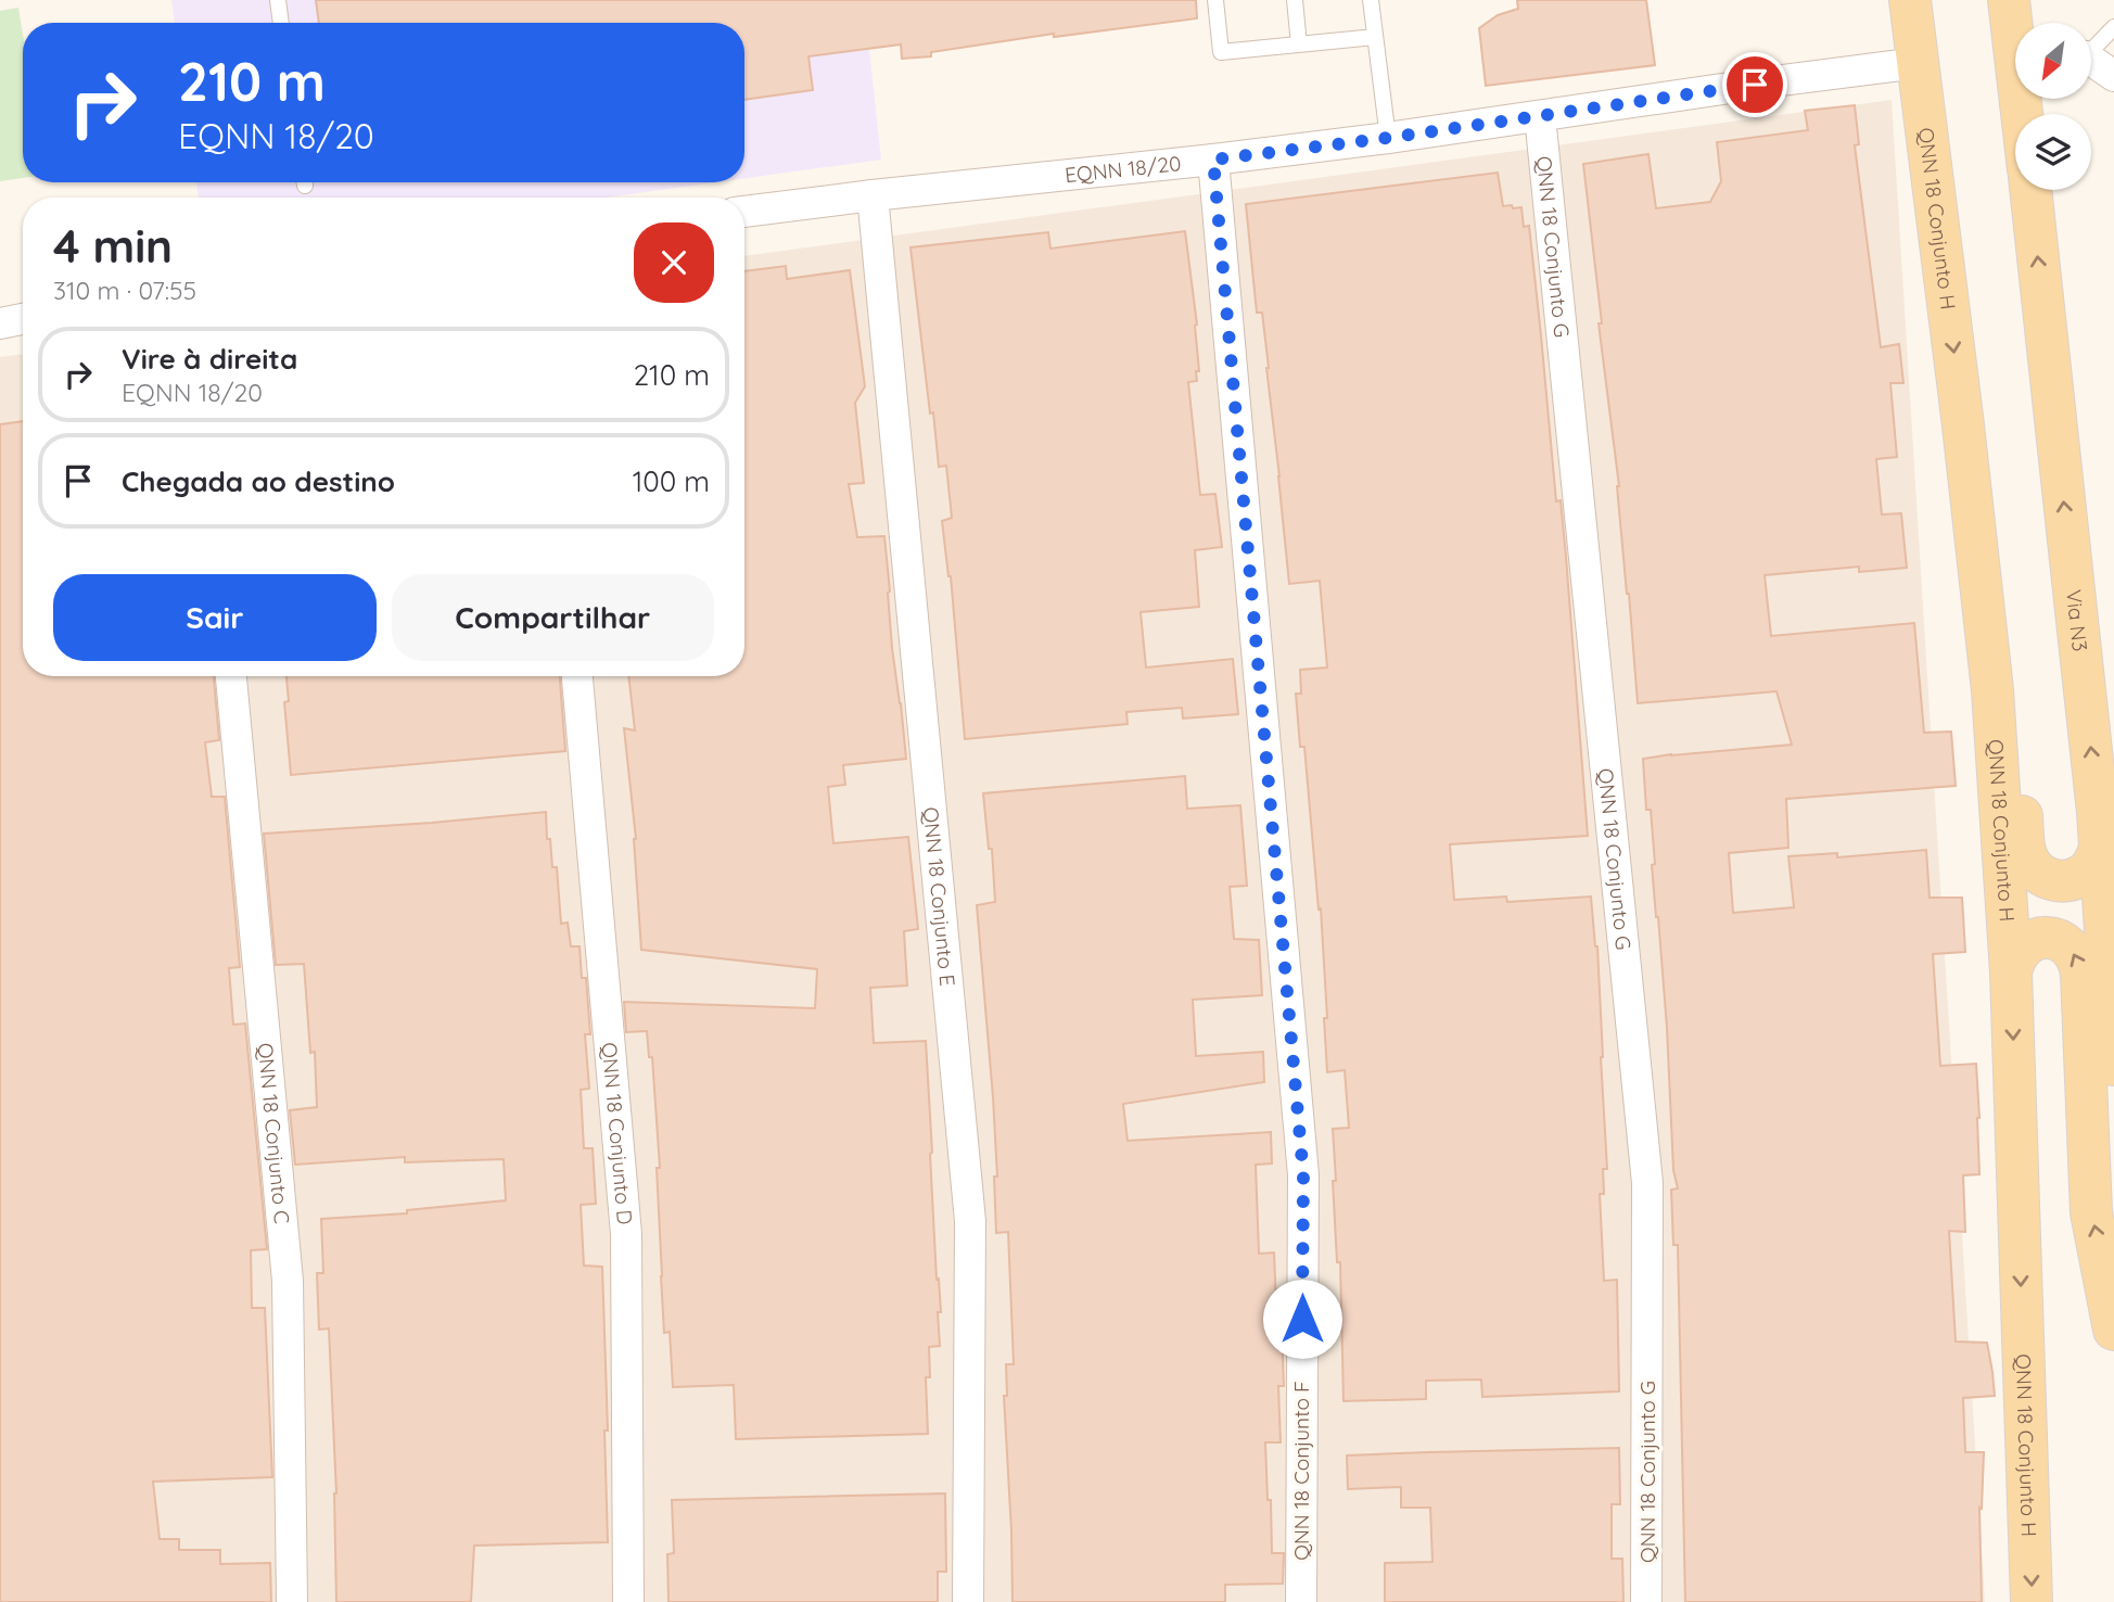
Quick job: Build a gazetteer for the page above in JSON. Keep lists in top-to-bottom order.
{
  "streets": {
    "main road": ["QNN 18 Conjunto H", "Via N3"],
    "street": [
      "EQNN 18/20",
      "QNN 18 Conjunto G",
      "QNN 18 Conjunto E",
      "QNN 18 Conjunto C",
      "QNN 18 Conjunto D",
      "QNN 18 Conjunto F"
    ]
  },
  "crossings": [
    ["EQNN 18/20", "QNN 18 Conjunto H"],
    ["EQNN 18/20", "QNN 18 Conjunto G"],
    ["EQNN 18/20", "QNN 18 Conjunto E"],
    ["EQNN 18/20", "QNN 18 Conjunto F"]
  ],
  "one_way": ["QNN 18 Conjunto H", "Via N3"],
  "north": "bottom left",
  "page": {
    "turn": ["210 m", "EQNN 18/20"],
    "heading": ["4 min", "310 m · 07:55"],
    "list": [
      {
        "name": "Vire à direita",
        "note": "EQNN 18/20",
        "value": "210 m"
      },
      {
        "name": "Chegada ao destino",
        "value": "100 m"
      }
    ],
    "buttons": ["Sair", "Compartilhar"]
  }
}
